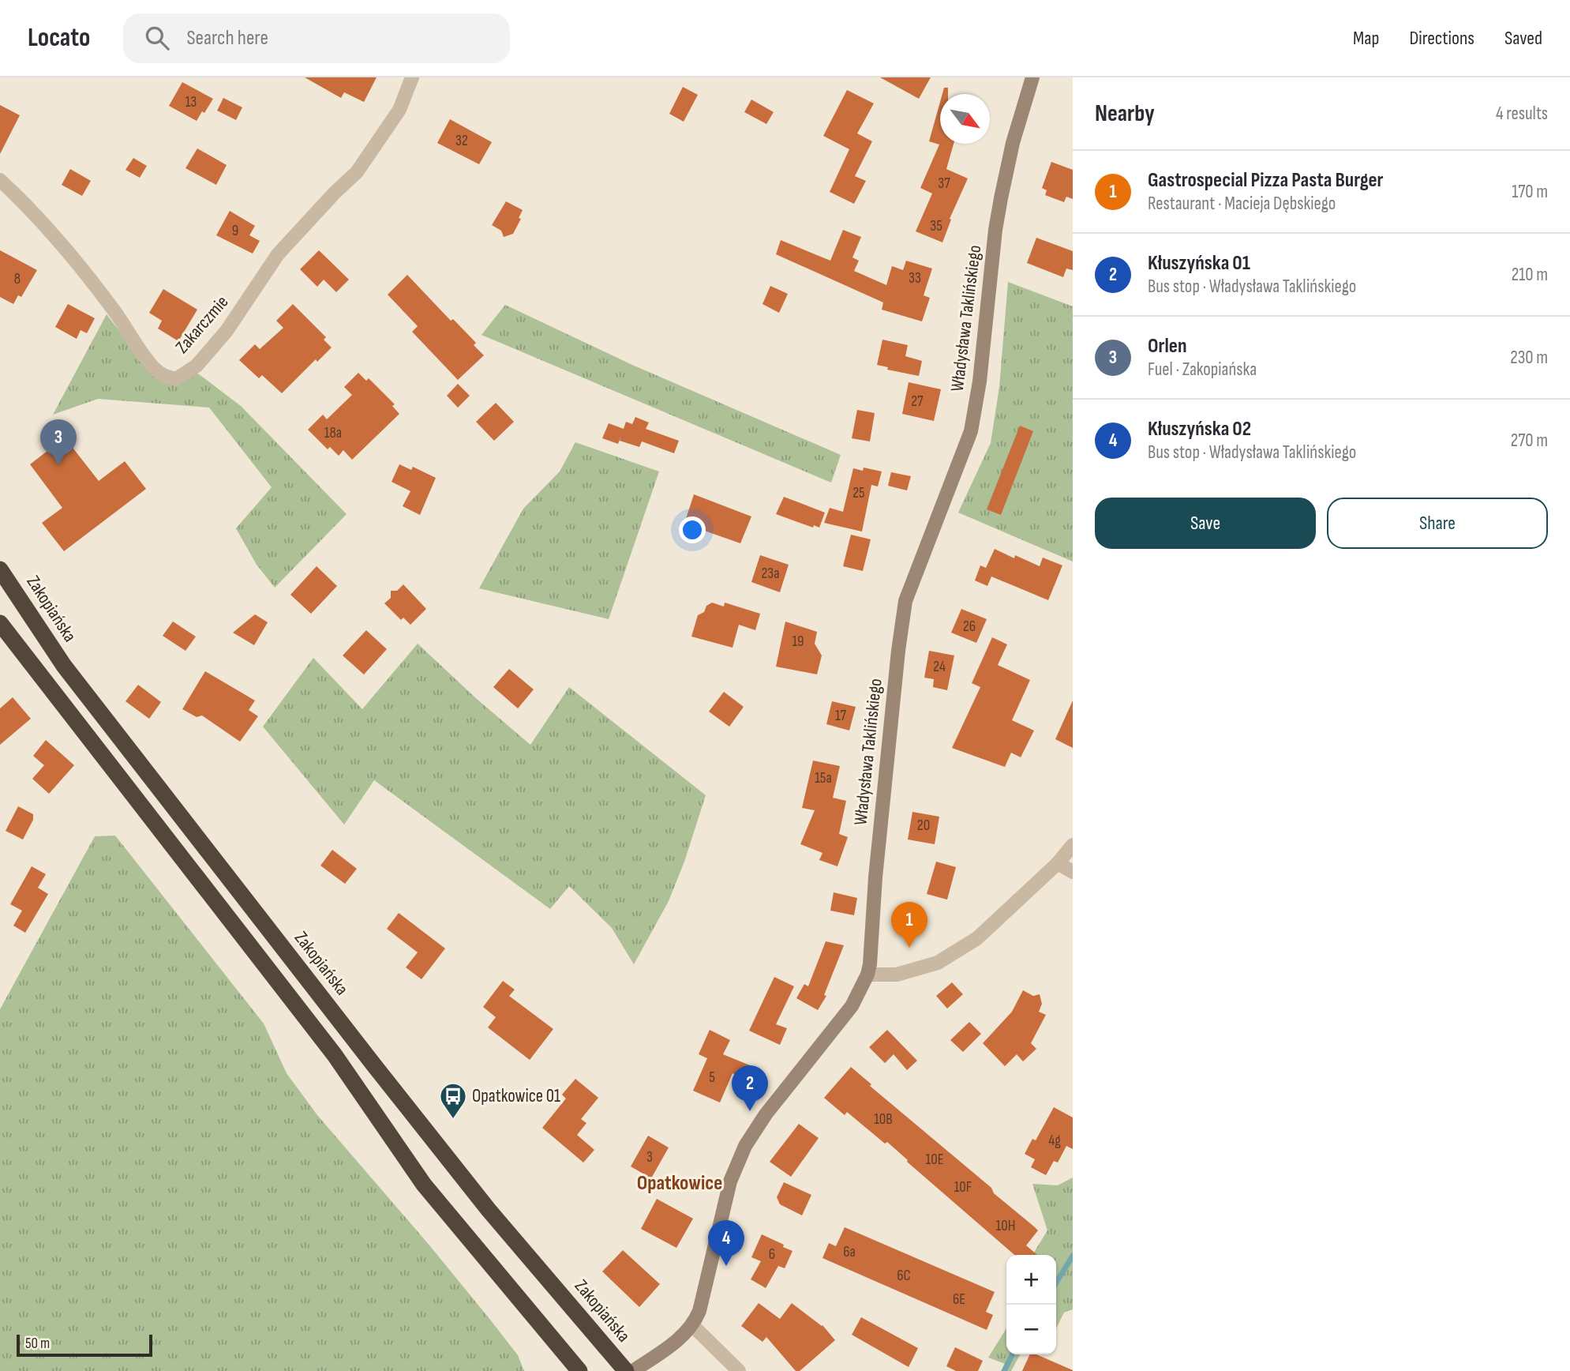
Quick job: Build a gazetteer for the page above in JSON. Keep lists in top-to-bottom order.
{
  "streets": {
    "highway": ["Zakopiańska"],
    "street": ["Władysława Taklińskiego", "Zakarczmie"]
  },
  "districts": ["Opatkowice"],
  "places": {
    "bus stop": ["Opatkowice 01"]
  },
  "house_numbers": [
    "13",
    "32",
    "37",
    "35",
    "9",
    "33",
    "8",
    "27",
    "18a",
    "25",
    "23a",
    "26",
    "19",
    "24",
    "17",
    "15a",
    "20",
    "5",
    "10B",
    "4g",
    "3",
    "10E",
    "10F",
    "10H",
    "6a",
    "6",
    "6C",
    "6E"
  ],
  "scale_bar": "50 m",
  "north": "bottom right",
  "page": {
    "header": "Locato",
    "search": "Search here",
    "nav": ["Map", "Directions", "Saved"],
    "heading": ["Nearby", "4 results"],
    "list": [
      {
        "mark": "1",
        "name": "Gastrospecial Pizza Pasta Burger",
        "note": "Restaurant · Macieja Dębskiego",
        "value": "170 m"
      },
      {
        "mark": "2",
        "name": "Kłuszyńska 01",
        "note": "Bus stop · Władysława Taklińskiego",
        "value": "210 m"
      },
      {
        "mark": "3",
        "name": "Orlen",
        "note": "Fuel · Zakopiańska",
        "value": "230 m"
      },
      {
        "mark": "4",
        "name": "Kłuszyńska 02",
        "note": "Bus stop · Władysława Taklińskiego",
        "value": "270 m"
      }
    ],
    "pins": [
      "3",
      "1",
      "2",
      "4"
    ],
    "buttons": ["Save", "Share"],
    "map_buttons": ["+", "−"],
    "scale": "50 m"
  }
}
